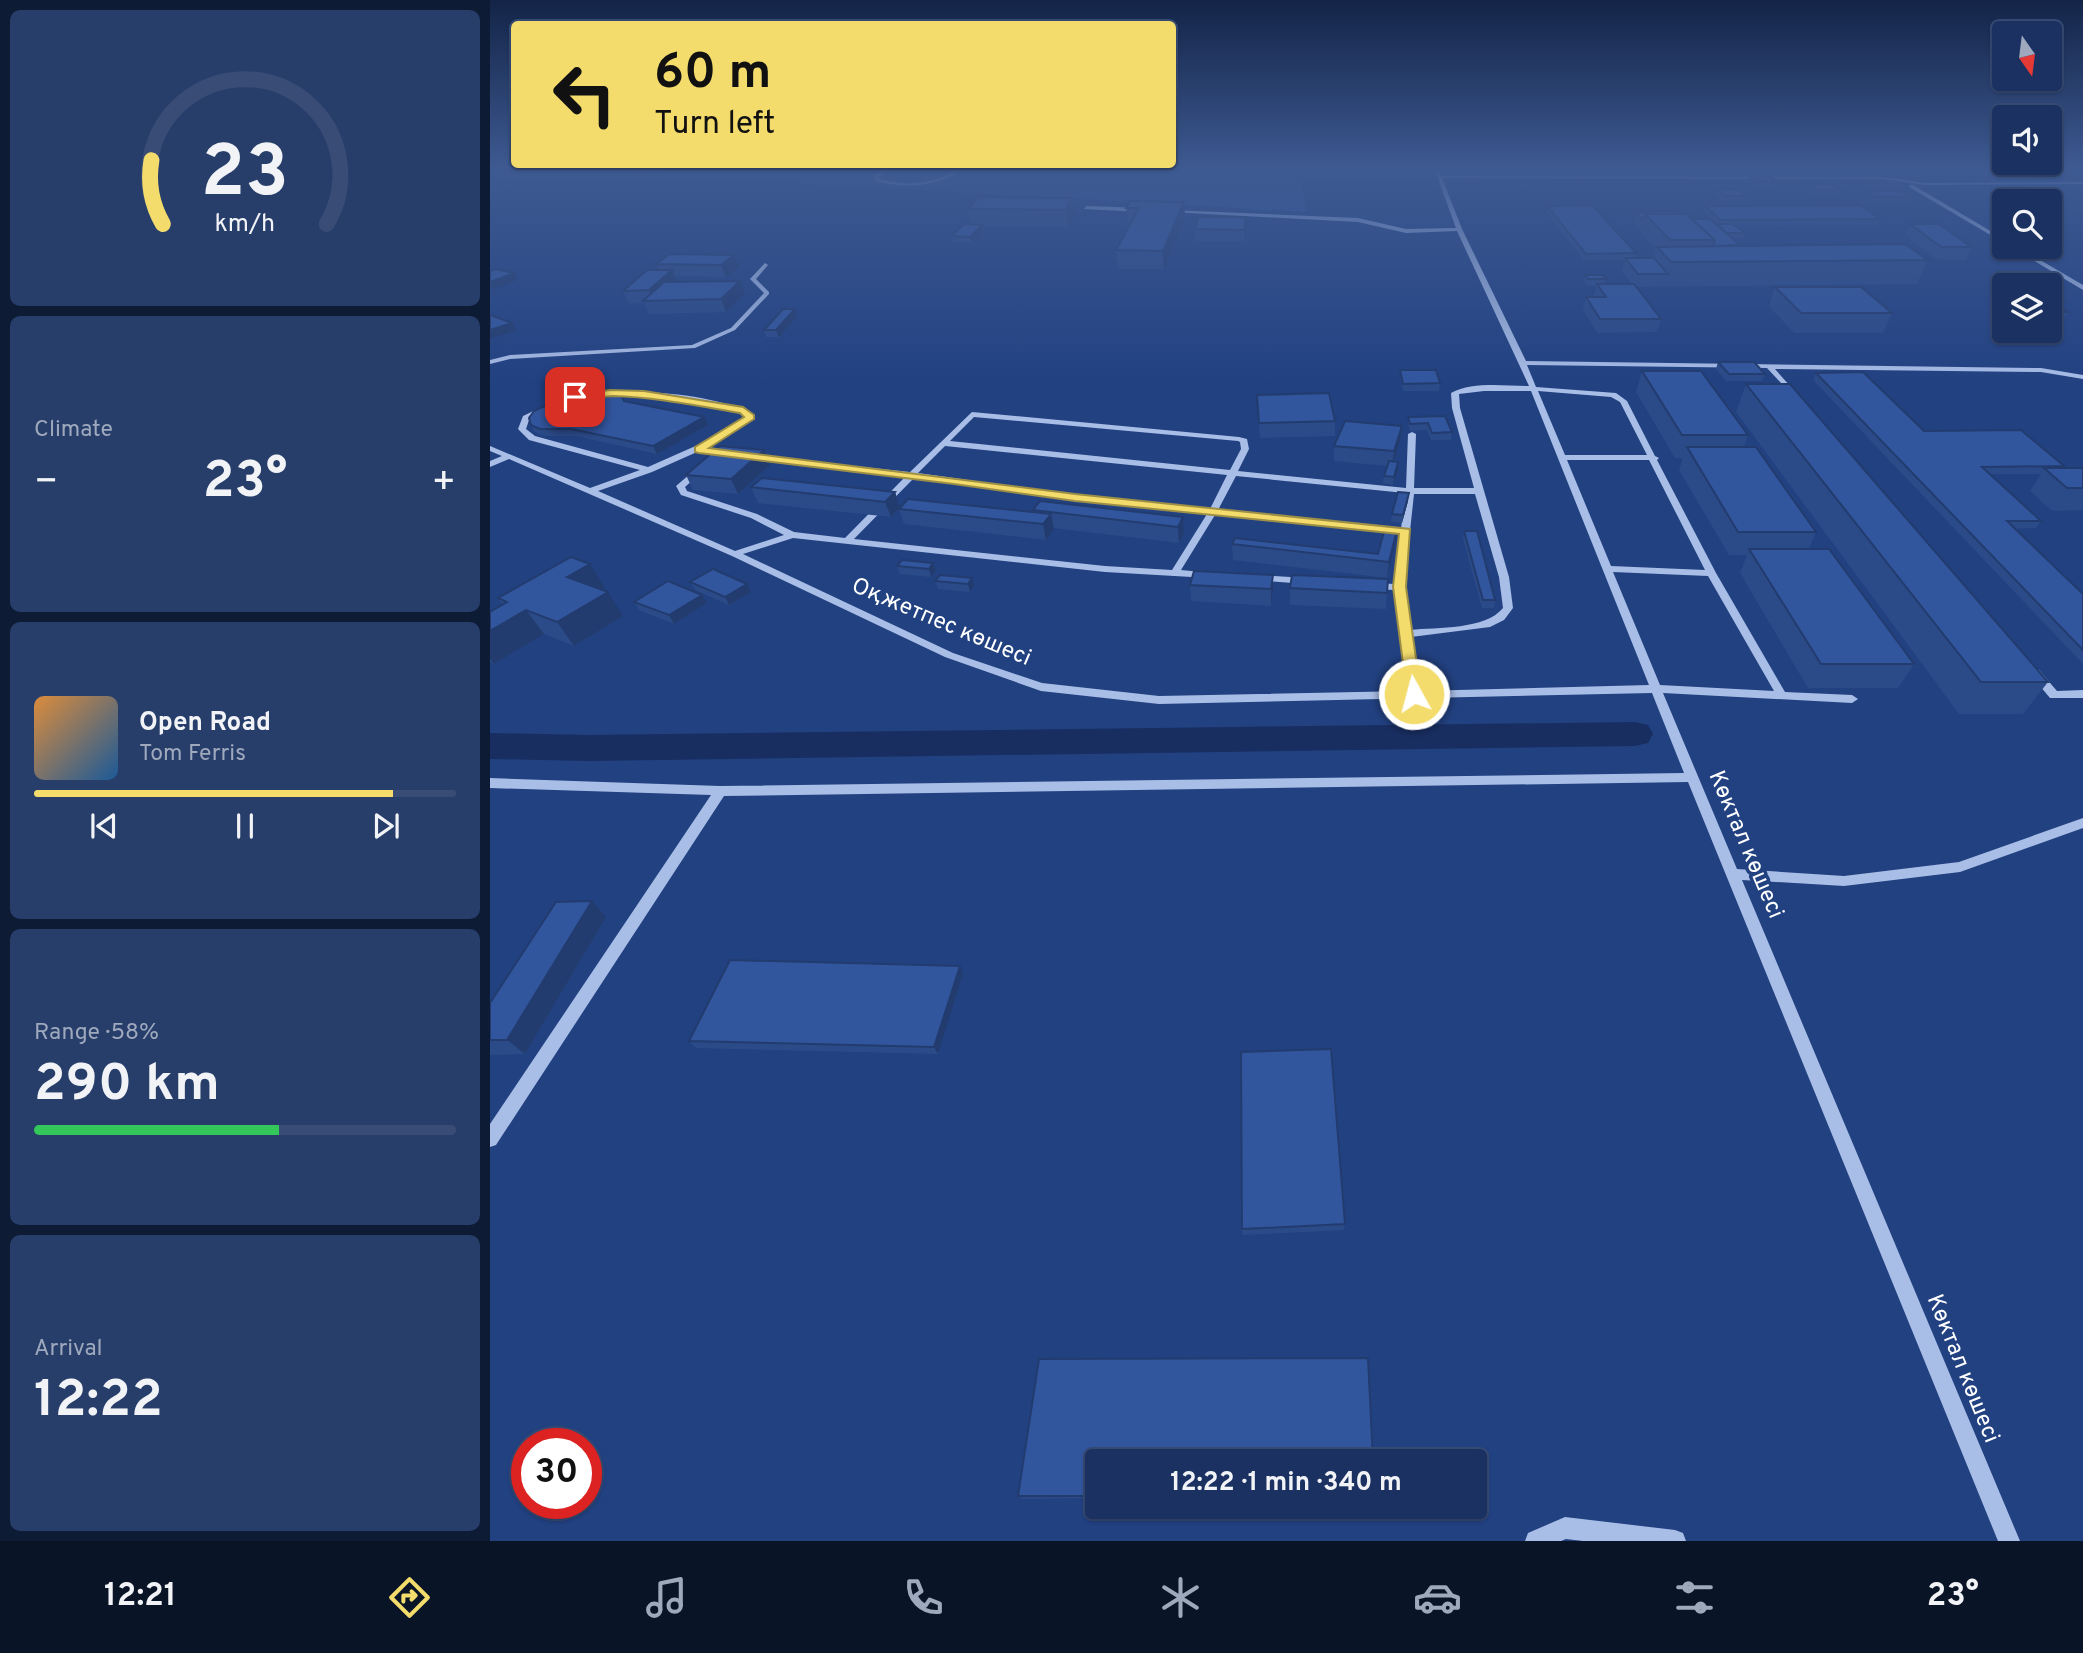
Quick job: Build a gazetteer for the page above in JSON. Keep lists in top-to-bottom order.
{
  "streets": {
    "street": ["Оқжетпес көшесі", "Көктал көшесі"]
  },
  "crossings": [
    ["Оқжетпес көшесі", "Көктал көшесі"]
  ],
  "north": "bottom",
  "page": {
    "turn": ["60 m", "Turn left"],
    "tile": [
      "Climate",
      ["Range · 58%", "290 km"],
      ["Arrival", "12:22"]
    ],
    "heat": ["−", "23°", "+"],
    "song": ["Open Road", "Tom Ferris"],
    "limit": "30",
    "trip": "12:22 · 1 min · 340 m",
    "tabs": ["12:21", "23°"],
    "gauge": ["23", "km/h"]
  }
}
